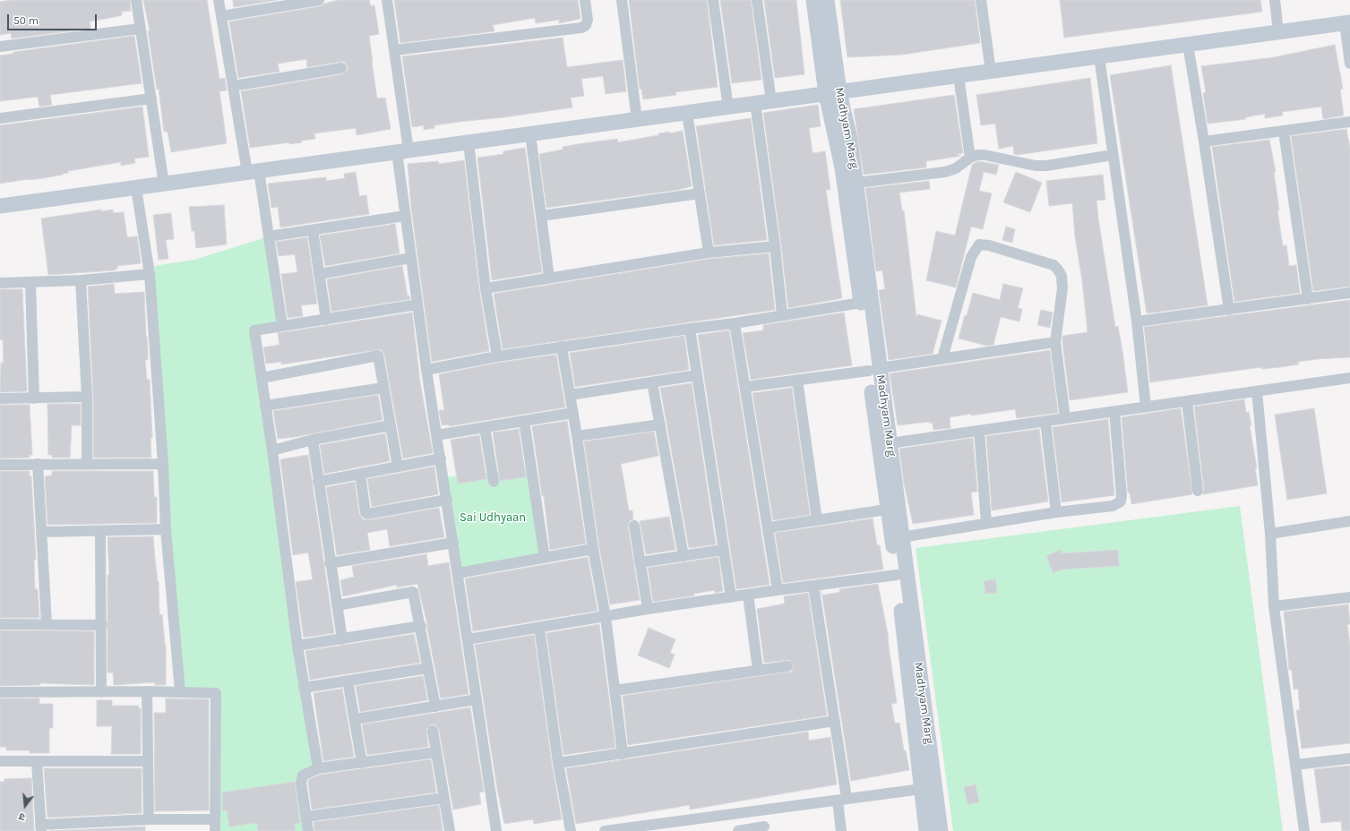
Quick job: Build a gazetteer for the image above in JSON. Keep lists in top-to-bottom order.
{
  "streets": {
    "street": ["Madhyam Marg"]
  },
  "parks": ["Sai Udhyaan"],
  "scale_bar": "50 m",
  "north": "bottom"
}
